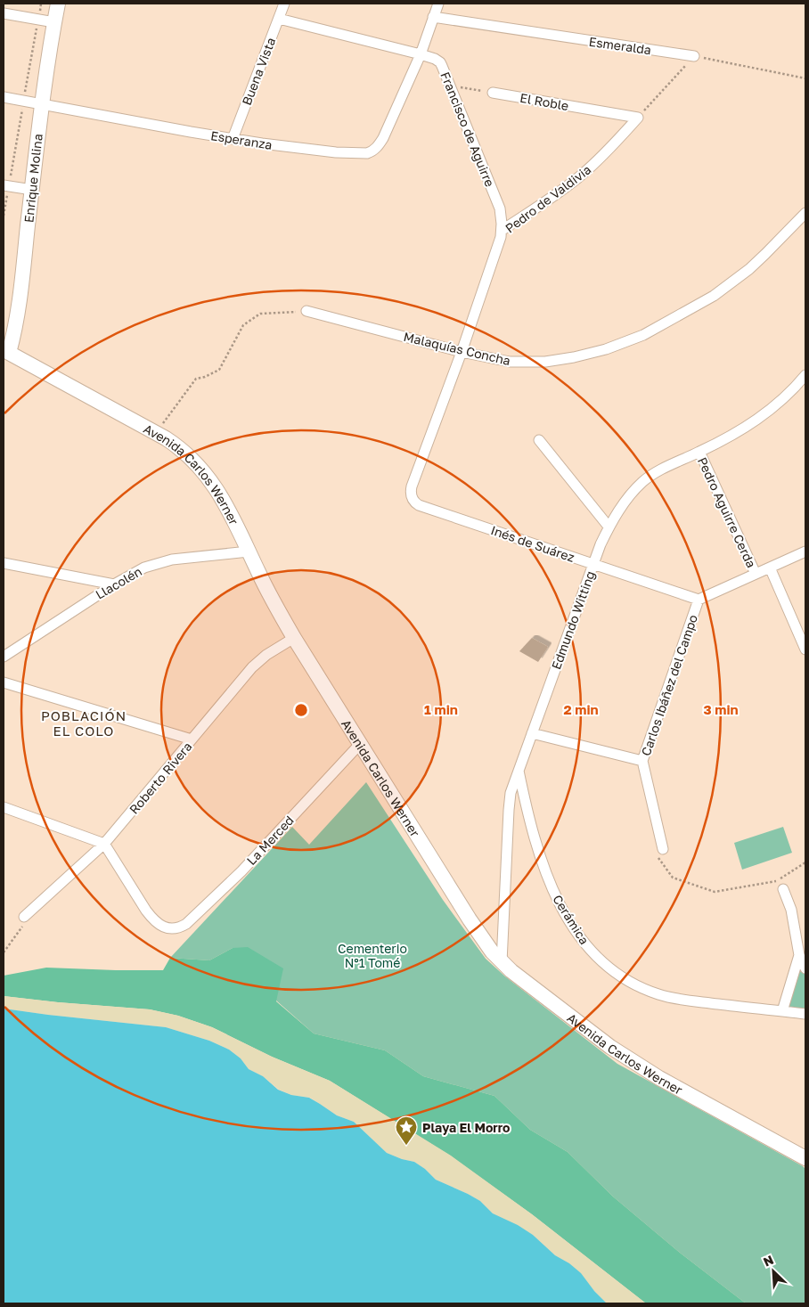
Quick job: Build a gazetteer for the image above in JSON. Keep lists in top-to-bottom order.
{
  "streets": {
    "main road": ["Enrique Molina", "Avenida Carlos Werner"],
    "street": [
      "Esmeralda",
      "Buena Vista",
      "El Roble",
      "Francisco de Aguirre",
      "Esperanza",
      "Pedro de Valdivia",
      "Malaquías Concha",
      "Pedro Aguirre Cerda",
      "Inés de Suárez",
      "Llacolén",
      "Edmundo Witting",
      "Carlos Ibáñez del Campo",
      "Roberto Rivera",
      "La Merced",
      "Cerámica"
    ]
  },
  "crossings": [
    ["Buena Vista", "Francisco de Aguirre"],
    ["Buena Vista", "Esperanza"],
    ["El Roble", "Pedro de Valdivia"],
    ["Francisco de Aguirre", "Esperanza"],
    ["Francisco de Aguirre", "Pedro de Valdivia"],
    ["Esperanza", "Enrique Molina"],
    ["Enrique Molina", "Avenida Carlos Werner"],
    ["Pedro de Valdivia", "Malaquías Concha"],
    ["Pedro de Valdivia", "Inés de Suárez"],
    ["Avenida Carlos Werner", "Llacolén"],
    ["Avenida Carlos Werner", "Edmundo Witting"],
    ["Avenida Carlos Werner", "Roberto Rivera"],
    ["Avenida Carlos Werner", "La Merced"],
    ["Pedro Aguirre Cerda", "Edmundo Witting"],
    ["Inés de Suárez", "Edmundo Witting"],
    ["Inés de Suárez", "Carlos Ibáñez del Campo"],
    ["Edmundo Witting", "Cerámica"],
    ["Roberto Rivera", "La Merced"]
  ],
  "districts": ["POBLACIÓN EL COLO"],
  "parks": ["Cementerio N°1 Tomé"],
  "places": {
    "place": ["Playa El Morro"]
  },
  "north": "top left",
  "rings": ["1 min", "2 min", "3 min"]
}
